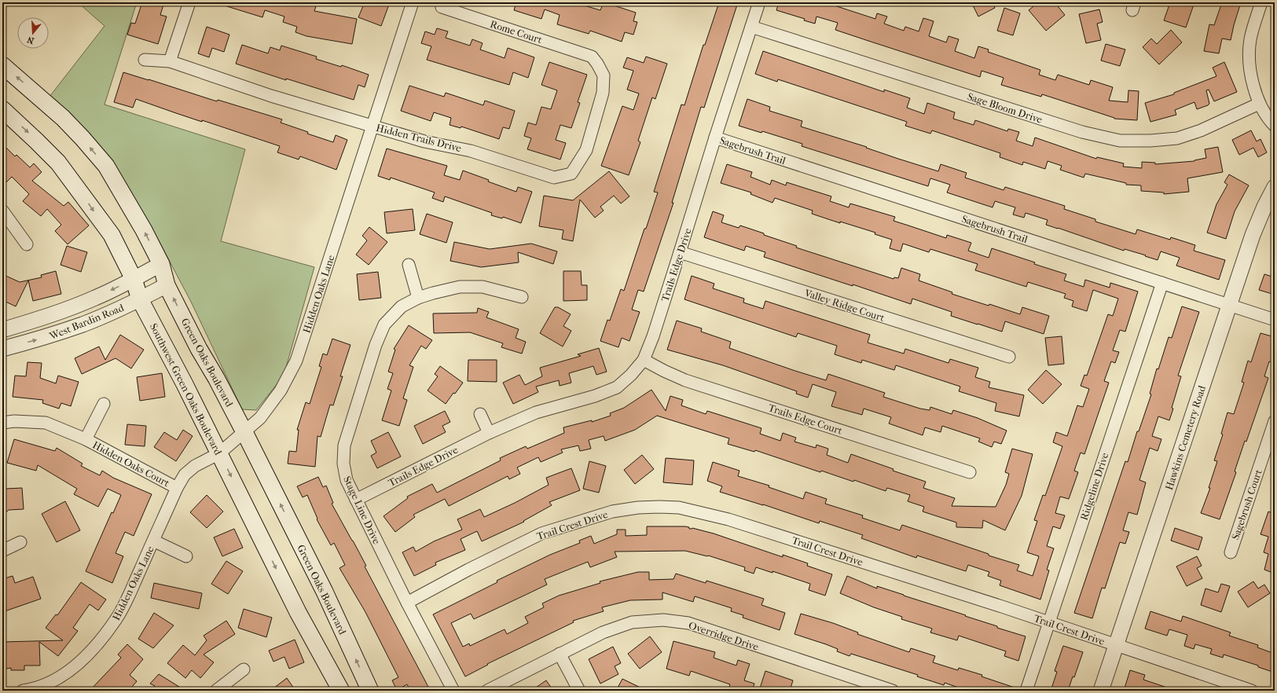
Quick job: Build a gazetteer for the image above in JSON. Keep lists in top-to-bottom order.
{
  "streets": {
    "main road": ["Green Oaks Boulevard", "Southwest Green Oaks Boulevard"],
    "street": [
      "Rome Court",
      "Sage Bloom Drive",
      "Hidden Trails Drive",
      "Sagebrush Trail",
      "Trails Edge Drive",
      "Hidden Oaks Lane",
      "Valley Ridge Court",
      "West Bardin Road",
      "Trails Edge Court",
      "Hawkins Cemetery Road",
      "Hidden Oaks Court",
      "Ridgeline Drive",
      "Sagebrush Court",
      "Stage Line Drive",
      "Trail Crest Drive",
      "Overridge Drive"
    ]
  },
  "crossings": [
    ["Rome Court", "Hidden Trails Drive"],
    ["Sage Bloom Drive", "Trails Edge Drive"],
    ["Hidden Trails Drive", "Hidden Oaks Lane"],
    ["Sagebrush Trail", "Trails Edge Drive"],
    ["Sagebrush Trail", "Hawkins Cemetery Road"],
    ["Sagebrush Trail", "Ridgeline Drive"],
    ["Trails Edge Drive", "Valley Ridge Court"],
    ["Trails Edge Drive", "Trails Edge Court"],
    ["Trails Edge Drive", "Stage Line Drive"],
    ["Hidden Oaks Lane", "Green Oaks Boulevard"],
    ["Hidden Oaks Lane", "Southwest Green Oaks Boulevard"],
    ["Hidden Oaks Lane", "Hidden Oaks Court"],
    ["West Bardin Road", "Green Oaks Boulevard"],
    ["West Bardin Road", "Southwest Green Oaks Boulevard"],
    ["Hawkins Cemetery Road", "Trail Crest Drive"],
    ["Ridgeline Drive", "Trail Crest Drive"],
    ["Stage Line Drive", "Trail Crest Drive"]
  ],
  "one_way": ["Green Oaks Boulevard", "Southwest Green Oaks Boulevard"],
  "north": "bottom"
}
